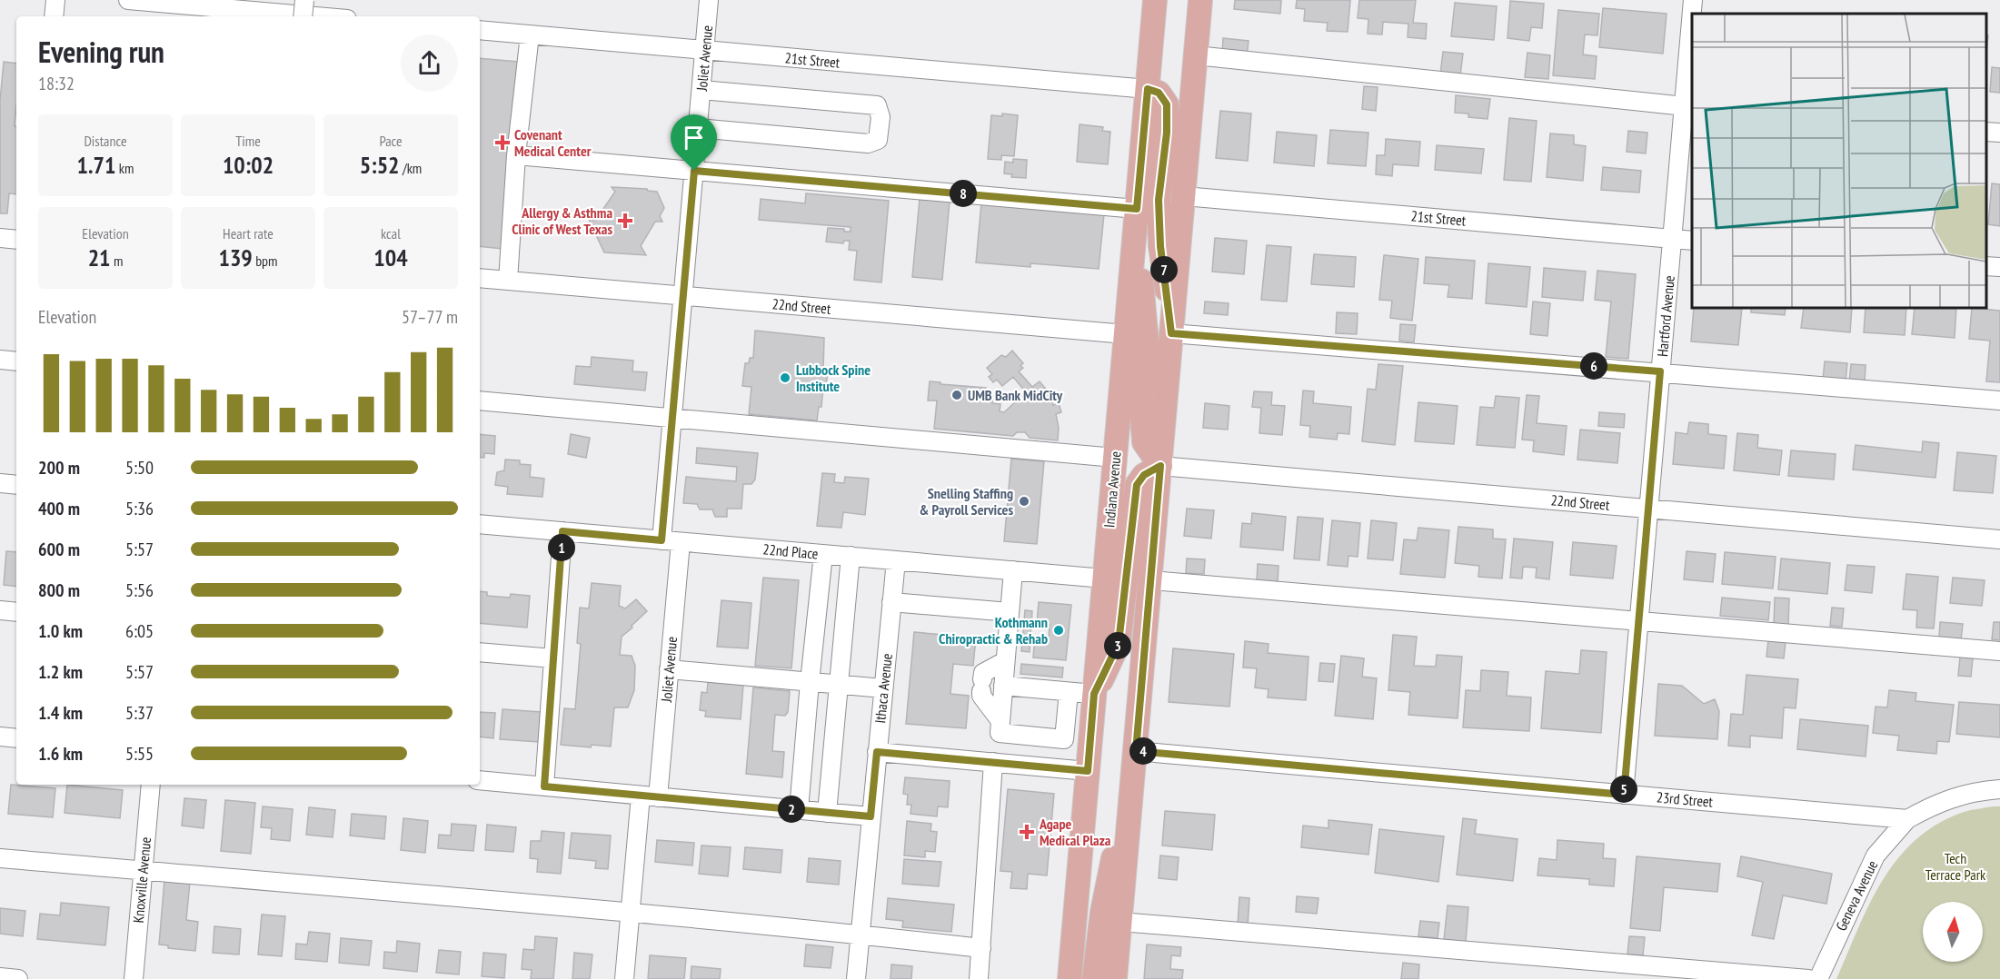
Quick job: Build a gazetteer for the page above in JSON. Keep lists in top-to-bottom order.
{
  "streets": {
    "main road": ["Indiana Avenue"],
    "street": [
      "Joliet Avenue",
      "21st Street",
      "22nd Street",
      "Hartford Avenue",
      "22nd Place",
      "Ithaca Avenue",
      "23rd Street",
      "Knoxville Avenue",
      "Geneva Avenue"
    ]
  },
  "crossings": [
    ["Joliet Avenue", "21st Street"],
    ["Joliet Avenue", "22nd Street"],
    ["Joliet Avenue", "22nd Place"],
    ["21st Street", "Hartford Avenue"],
    ["21st Street", "Indiana Avenue"],
    ["22nd Street", "Hartford Avenue"],
    ["22nd Street", "Indiana Avenue"],
    ["Hartford Avenue", "23rd Street"],
    ["Indiana Avenue", "22nd Place"],
    ["22nd Place", "Ithaca Avenue"],
    ["23rd Street", "Geneva Avenue"]
  ],
  "parks": ["Tech Terrace Park"],
  "places": {
    "health": ["Covenant Medical Center", "Allergy & Asthma Clinic of West Texas", "Agape Medical Plaza"],
    "other": [
      "Lubbock Spine Institute",
      "UMB Bank MidCity",
      "Snelling Staffing & Payroll Services",
      "Kothmann Chiropractic & Rehab"
    ]
  },
  "north": "top",
  "page": {
    "heading": ["Evening run", "18:32"],
    "stats": [
      ["Distance", "1.71 km"],
      ["Time", "10:02"],
      ["Pace", "5:52 /km"],
      ["Elevation", "21 m"],
      ["Heart rate", "139 bpm"],
      ["kcal", "104"]
    ],
    "pins": [
      "8",
      "7",
      "6",
      "1",
      "3",
      "4",
      "5",
      "2"
    ],
    "chart": ["Elevation", "57–77 m"],
    "list": [
      {
        "name": "200 m",
        "note": "5:50"
      },
      {
        "name": "400 m",
        "note": "5:36"
      },
      {
        "name": "600 m",
        "note": "5:57"
      },
      {
        "name": "800 m",
        "note": "5:56"
      },
      {
        "name": "1.0 km",
        "note": "6:05"
      },
      {
        "name": "1.2 km",
        "note": "5:57"
      },
      {
        "name": "1.4 km",
        "note": "5:37"
      },
      {
        "name": "1.6 km",
        "note": "5:55"
      }
    ]
  }
}
